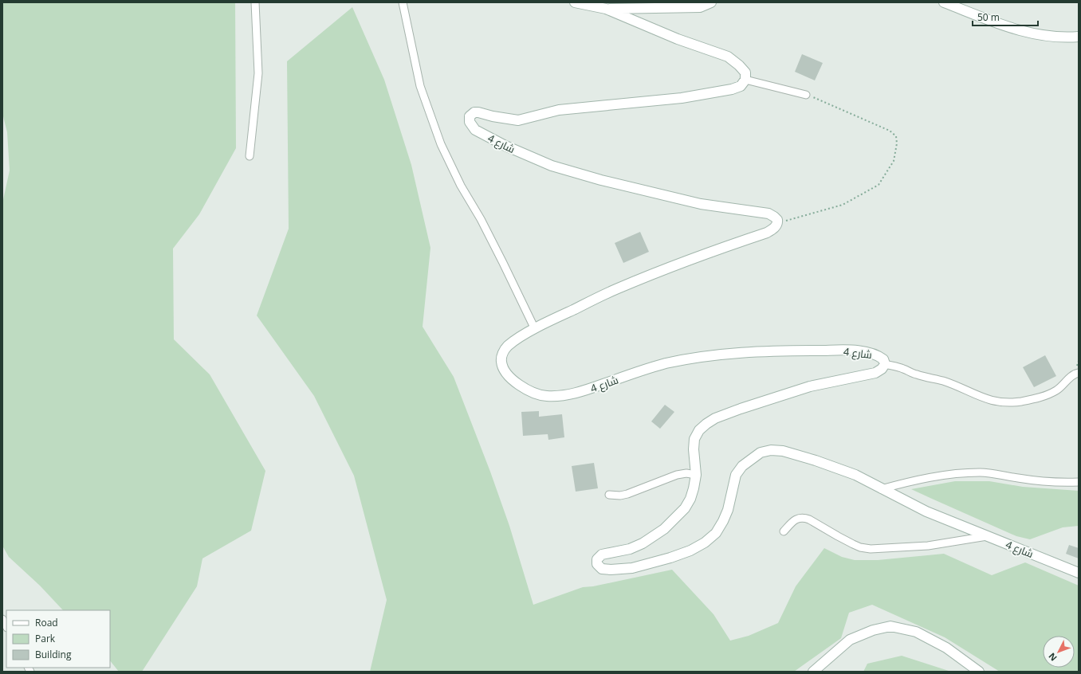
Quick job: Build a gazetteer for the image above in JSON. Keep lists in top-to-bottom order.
{
  "streets": {
    "street": ["شارع 4"]
  },
  "legend": ["Road", "Park", "Building"],
  "scale_bar": "50 m",
  "north": "bottom left"
}
